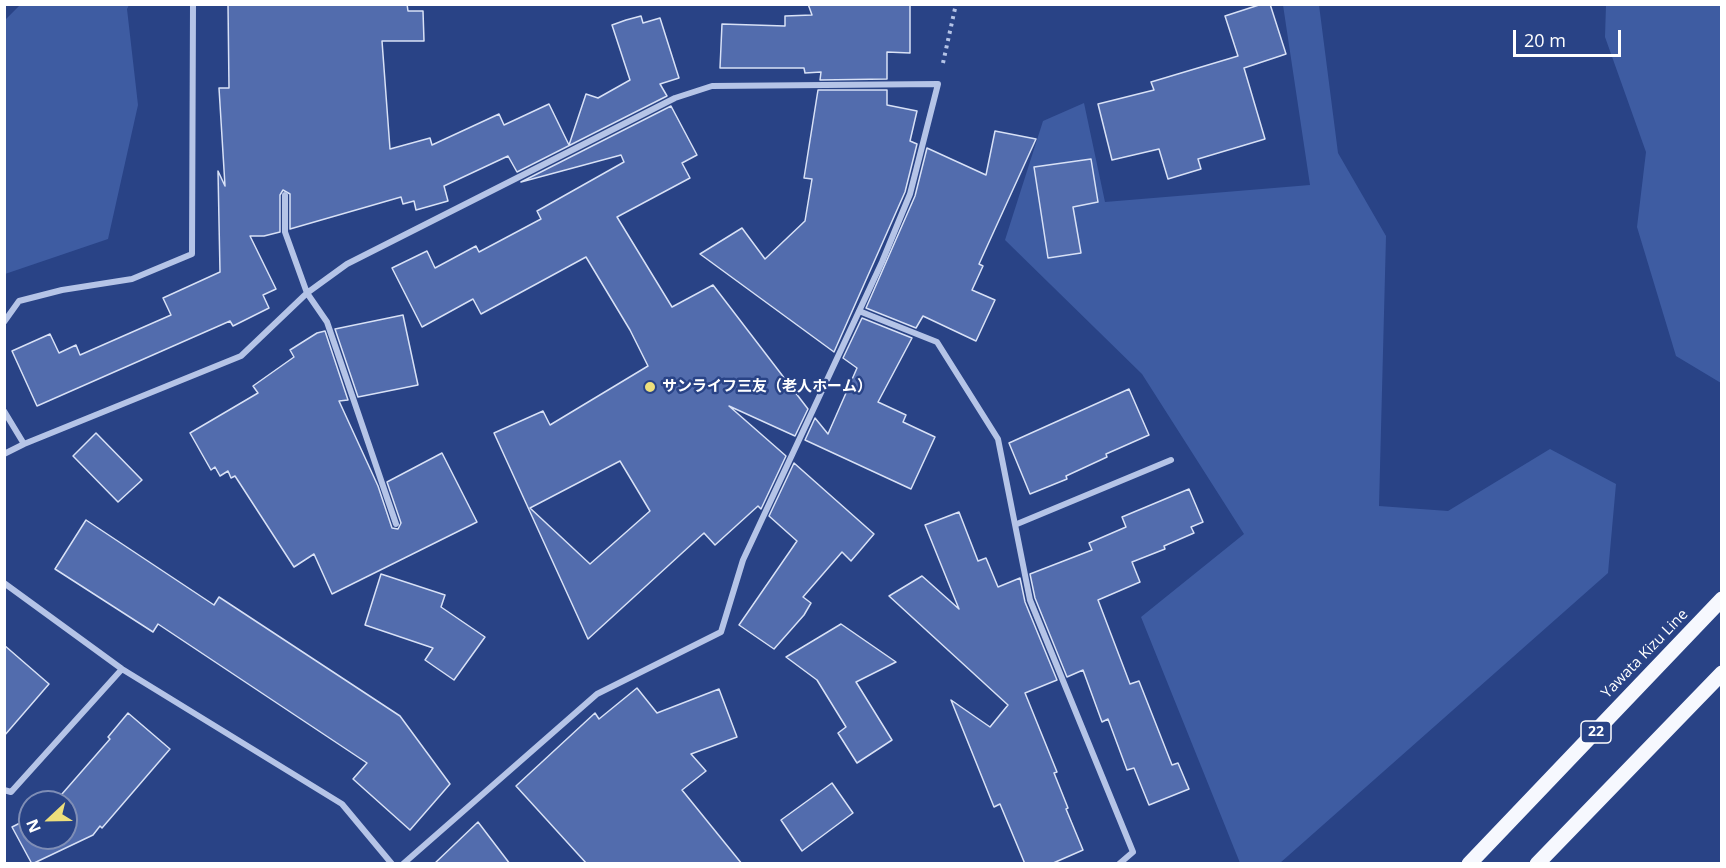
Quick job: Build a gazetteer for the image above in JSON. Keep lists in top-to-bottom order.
{
  "streets": {
    "main road": ["Yawata Kizu Line", "22"]
  },
  "places": ["サンライフ三友（老人ホーム）"],
  "scale_bar": "20 m",
  "north": "left"
}
